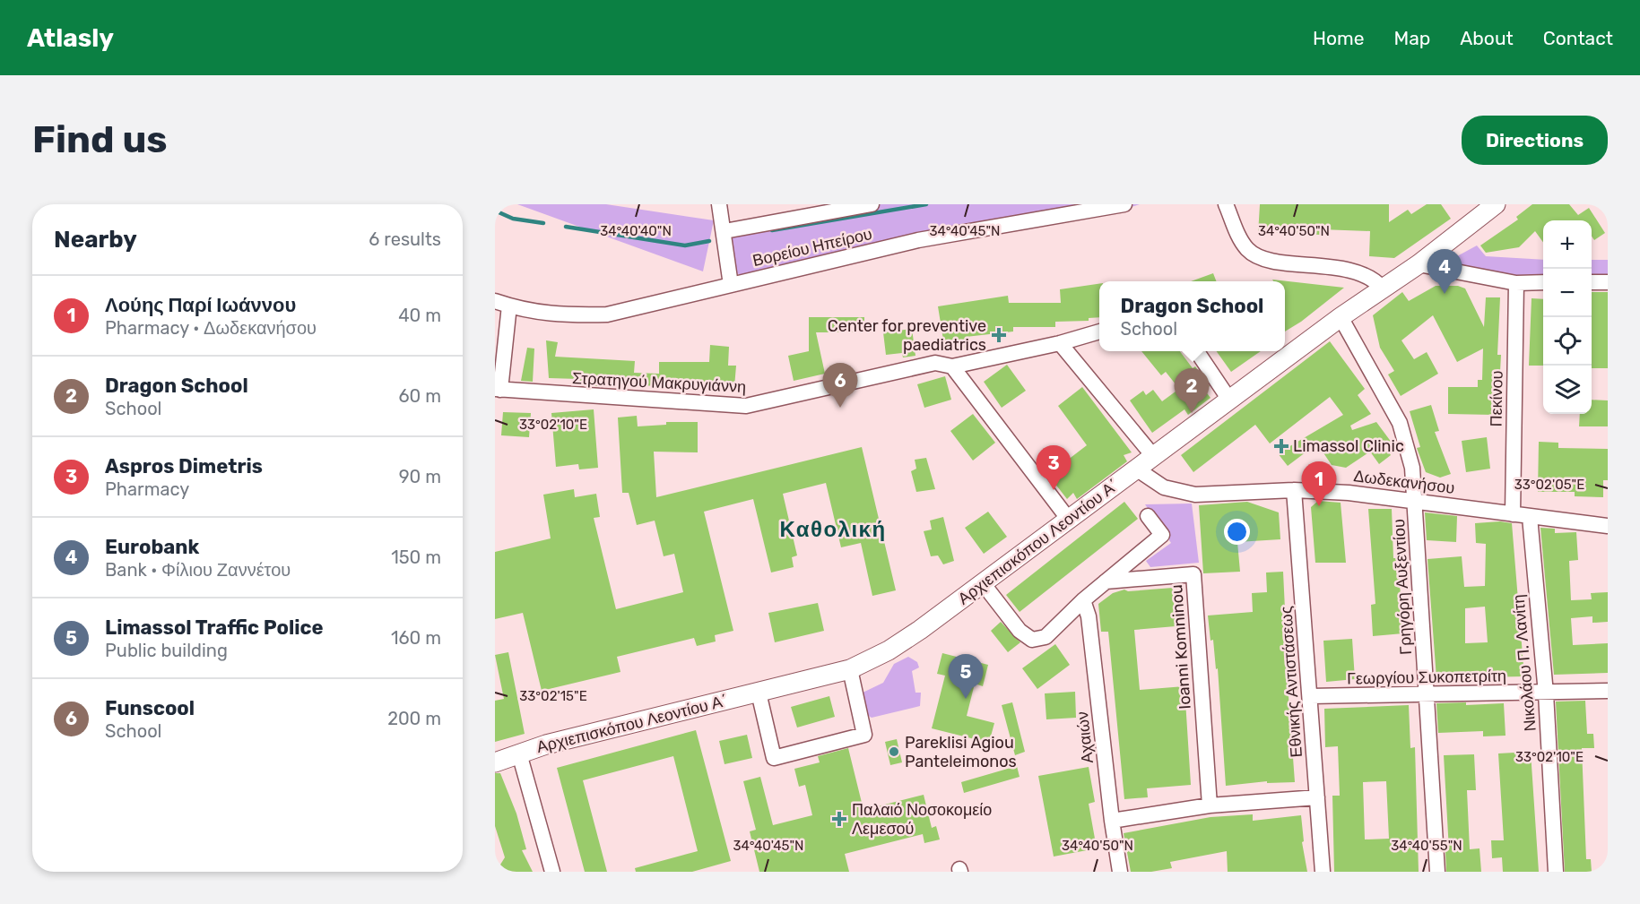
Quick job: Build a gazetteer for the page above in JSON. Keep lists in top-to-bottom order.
{
  "streets": {
    "main road": ["Αρχιεπισκόπου Λεοντίου Α΄"],
    "street": [
      "Βορείου Ηπείρου",
      "Στρατηγού Μακρυγιάννη",
      "Πεκίνου",
      "Δωδεκανήσου",
      "Γρηγόρη Αυξεντίου",
      "Ioanni Komninou",
      "Νικολάου Π. Λανίτη",
      "Γεωργίου Συκοπετρίτη",
      "Εθνικής Αντιστάσεως",
      "Αχαιών"
    ]
  },
  "crossings": [
    ["Πεκίνου", "Δωδεκανήσου"],
    ["Δωδεκανήσου", "Αρχιεπισκόπου Λεοντίου Α΄"],
    ["Δωδεκανήσου", "Γρηγόρη Αυξεντίου"],
    ["Δωδεκανήσου", "Νικολάου Π. Λανίτη"],
    ["Δωδεκανήσου", "Εθνικής Αντιστάσεως"],
    ["Αρχιεπισκόπου Λεοντίου Α΄", "Γρηγόρη Αυξεντίου"],
    ["Γρηγόρη Αυξεντίου", "Γεωργίου Συκοπετρίτη"],
    ["Νικολάου Π. Λανίτη", "Γεωργίου Συκοπετρίτη"],
    ["Γεωργίου Συκοπετρίτη", "Εθνικής Αντιστάσεως"]
  ],
  "districts": ["Καθολική"],
  "places": {
    "health": ["Center for preventive paediatrics", "Limassol Clinic", "Παλαιό Νοσοκομείο Λεμεσού"],
    "other": ["Pareklisi Agiou Panteleimonos"]
  },
  "page": {
    "header": "Atlasly",
    "nav": [
      "Home",
      "Map",
      "About",
      "Contact"
    ],
    "buttons": "Directions",
    "title": "Find us",
    "heading": ["Nearby", "6 results"],
    "map_buttons": ["+", "−"],
    "pins": [
      "4",
      "6",
      "2",
      "3",
      "1",
      "5"
    ],
    "list": [
      {
        "mark": "1",
        "name": "Λούης Παρί Ιωάννου",
        "note": "Pharmacy · Δωδεκανήσου",
        "value": "40 m"
      },
      {
        "mark": "2",
        "name": "Dragon School",
        "note": "School",
        "value": "60 m"
      },
      {
        "mark": "3",
        "name": "Aspros Dimetris",
        "note": "Pharmacy",
        "value": "90 m"
      },
      {
        "mark": "4",
        "name": "Eurobank",
        "note": "Bank · Φίλιου Ζαννέτου",
        "value": "150 m"
      },
      {
        "mark": "5",
        "name": "Limassol Traffic Police",
        "note": "Public building",
        "value": "160 m"
      },
      {
        "mark": "6",
        "name": "Funscool",
        "note": "School",
        "value": "200 m"
      }
    ],
    "popup": ["Dragon School", "School"]
  },
  "coordinates": [
    "34°40'40\"N",
    "34°40'45\"N",
    "34°40'50\"N",
    "33°02'10\"E",
    "33°02'05\"E",
    "33°02'15\"E",
    "34°40'55\"N"
  ]
}
